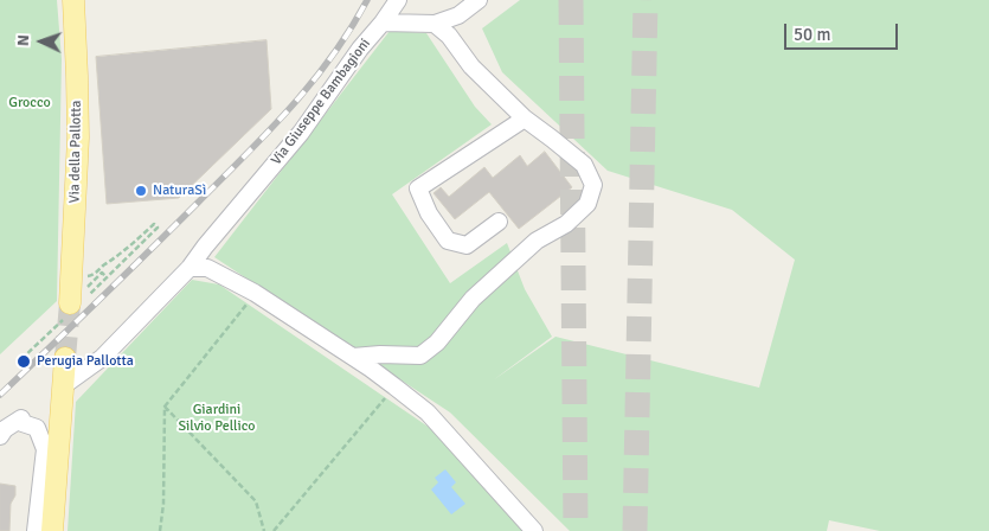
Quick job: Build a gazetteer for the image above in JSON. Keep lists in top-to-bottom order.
{
  "streets": {
    "main road": ["Via della Pallotta"],
    "street": ["Via Giuseppe Bambagioni"]
  },
  "parks": ["Grocco", "Giardini Silvio Pellico"],
  "places": ["NaturaSì", "Perugia Pallotta"],
  "scale_bar": "50 m",
  "north": "left"
}
